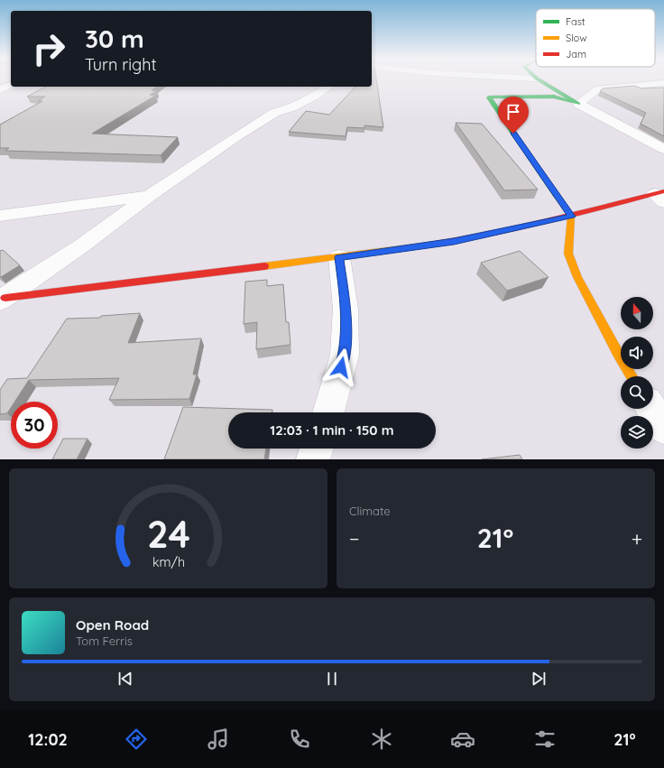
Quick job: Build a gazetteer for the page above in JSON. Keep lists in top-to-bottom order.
{
  "legend": ["Fast", "Slow", "Jam"],
  "north": "top",
  "page": {
    "turn": ["30 m", "Turn right"],
    "limit": "30",
    "trip": "12:03 · 1 min · 150 m",
    "tile": "Climate",
    "heat": ["−", "21°", "+"],
    "song": ["Open Road", "Tom Ferris"],
    "tabs": ["12:02", "21°"],
    "gauge": ["24", "km/h"]
  }
}
